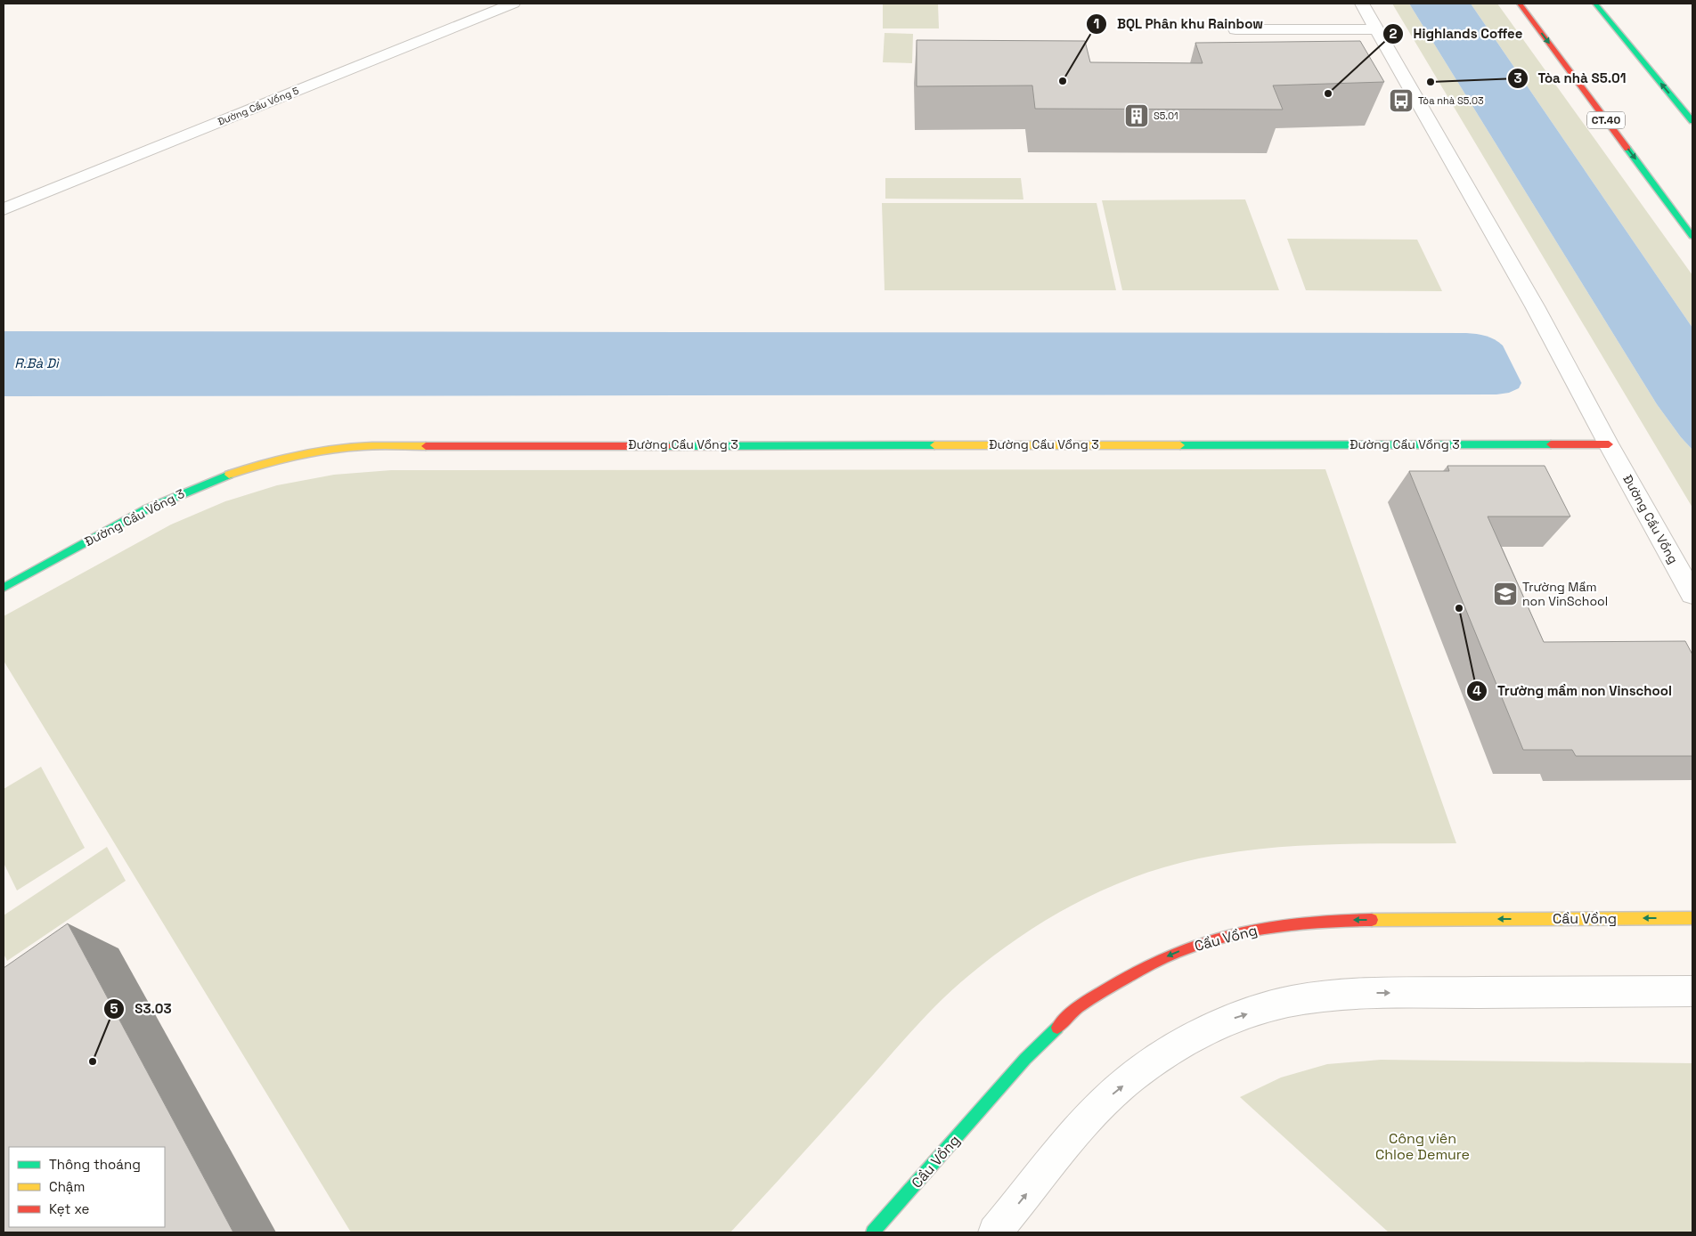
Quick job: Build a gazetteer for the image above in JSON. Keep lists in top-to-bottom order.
{
  "streets": {
    "main road": ["CT.40", "Đường Cầu Vồng 3", "Cầu Vồng"],
    "street": ["Đường Cầu Vồng 5", "Đường Cầu Vồng"]
  },
  "crossings": [
    ["Đường Cầu Vồng 3", "Đường Cầu Vồng"]
  ],
  "one_way": ["Cầu Vồng"],
  "water": ["R.Bà Dì"],
  "parks": ["Công viên Chloe Demure"],
  "places": {
    "other": [
      "BQL Phân khu Rainbow",
      "Tòa nhà S5.01",
      "Highlands Coffee",
      "Trường mầm non Vinschool",
      "S3.03"
    ],
    "bus stop": ["Tòa nhà S5.03"],
    "building": ["S5.01"],
    "school or university": ["Trường Mầm non VinSchool"]
  },
  "legend": ["Thông thoáng", "Chậm", "Kẹt xe"]
}
